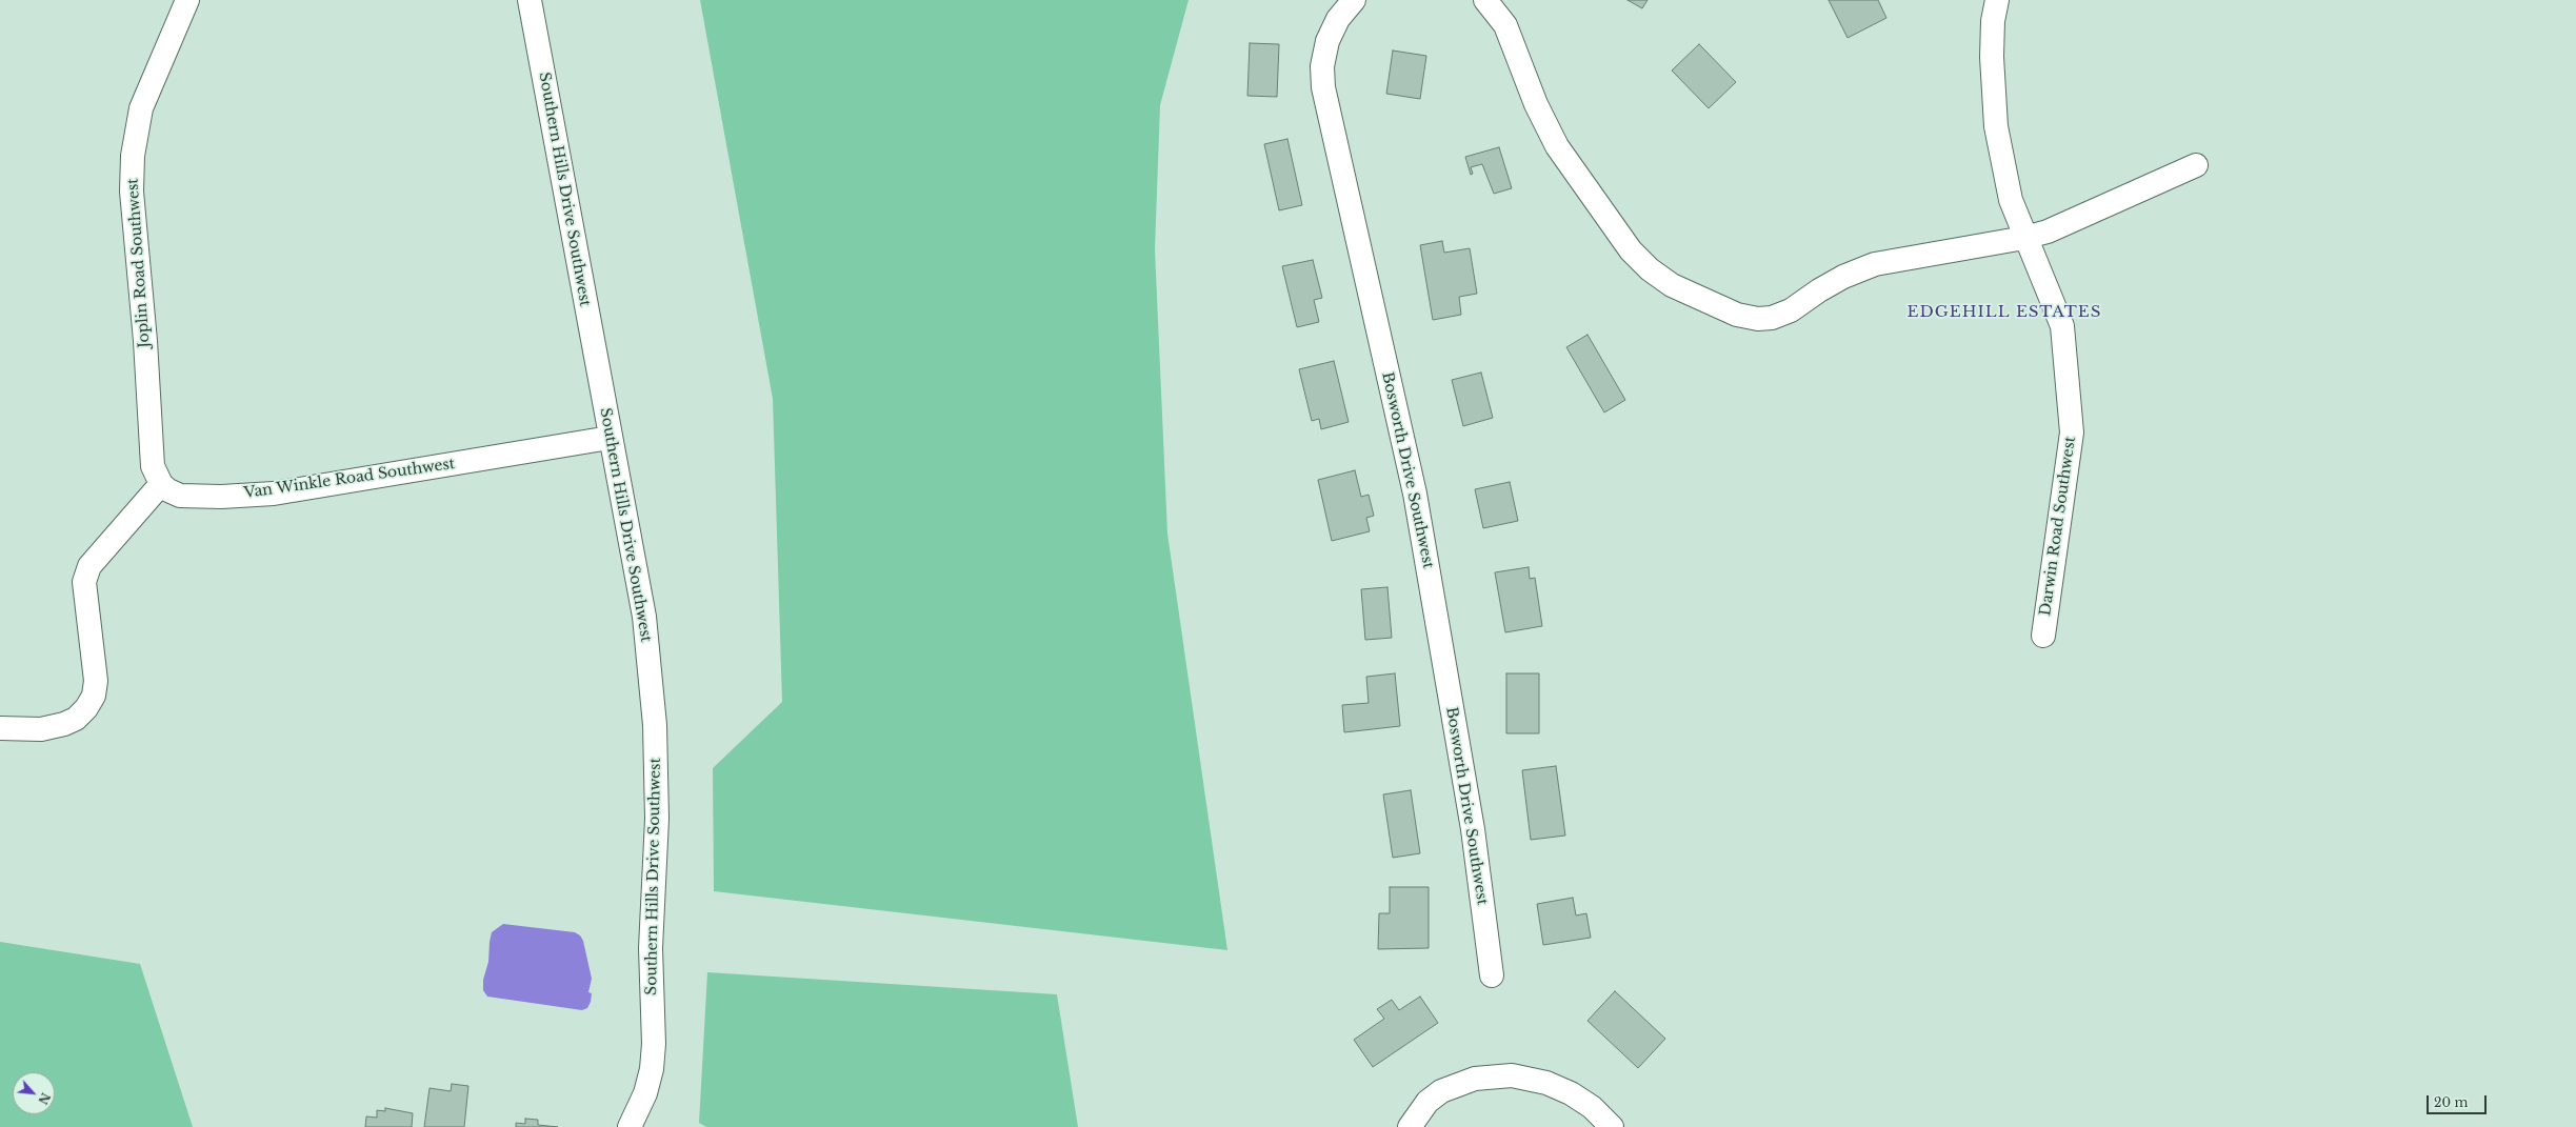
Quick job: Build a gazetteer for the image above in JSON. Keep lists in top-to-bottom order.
{
  "streets": {
    "street": [
      "Southern Hills Drive Southwest",
      "Joplin Road Southwest",
      "Bosworth Drive Southwest",
      "Van Winkle Road Southwest",
      "Darwin Road Southwest"
    ]
  },
  "crossings": [
    ["Southern Hills Drive Southwest", "Van Winkle Road Southwest"],
    ["Joplin Road Southwest", "Van Winkle Road Southwest"]
  ],
  "districts": ["EDGEHILL ESTATES"],
  "scale_bar": "20 m",
  "north": "bottom right"
}
